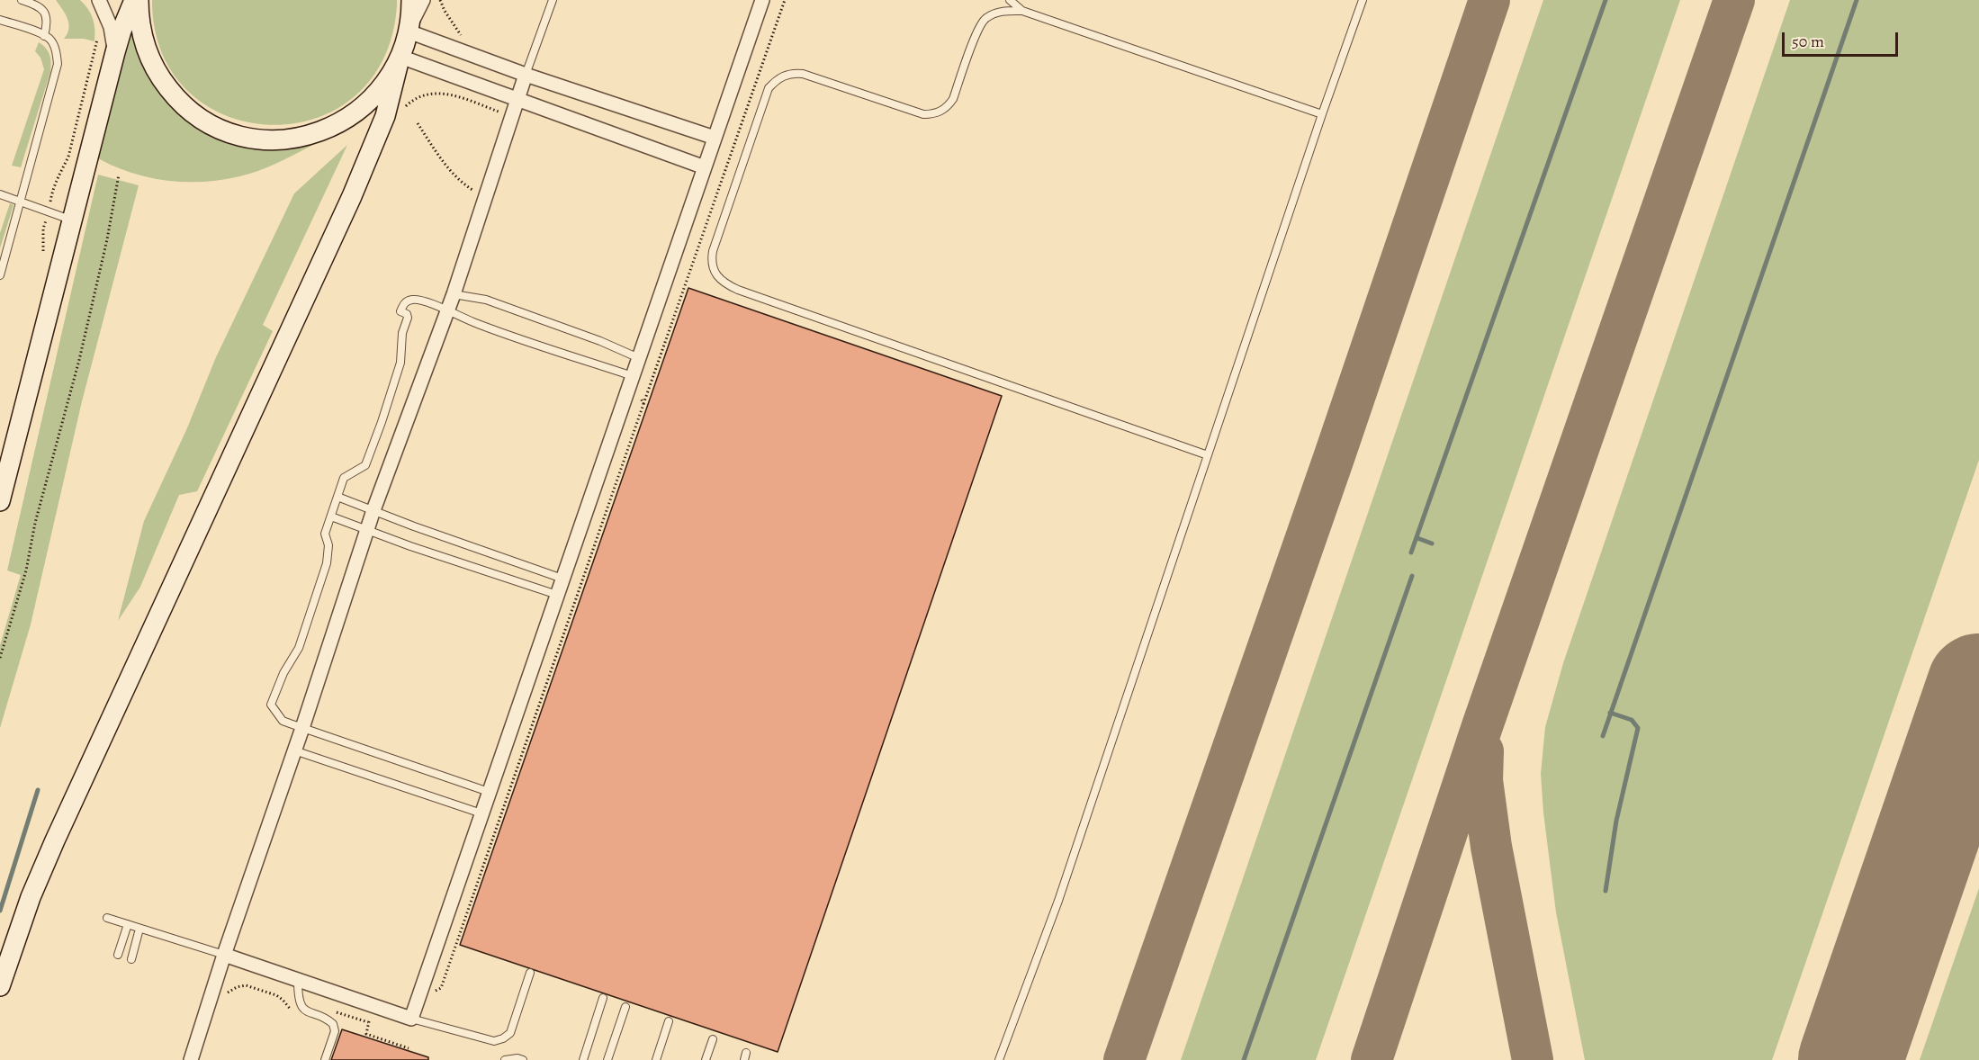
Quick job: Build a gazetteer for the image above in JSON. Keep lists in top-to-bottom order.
{
  "scale_bar": "50 m"
}
